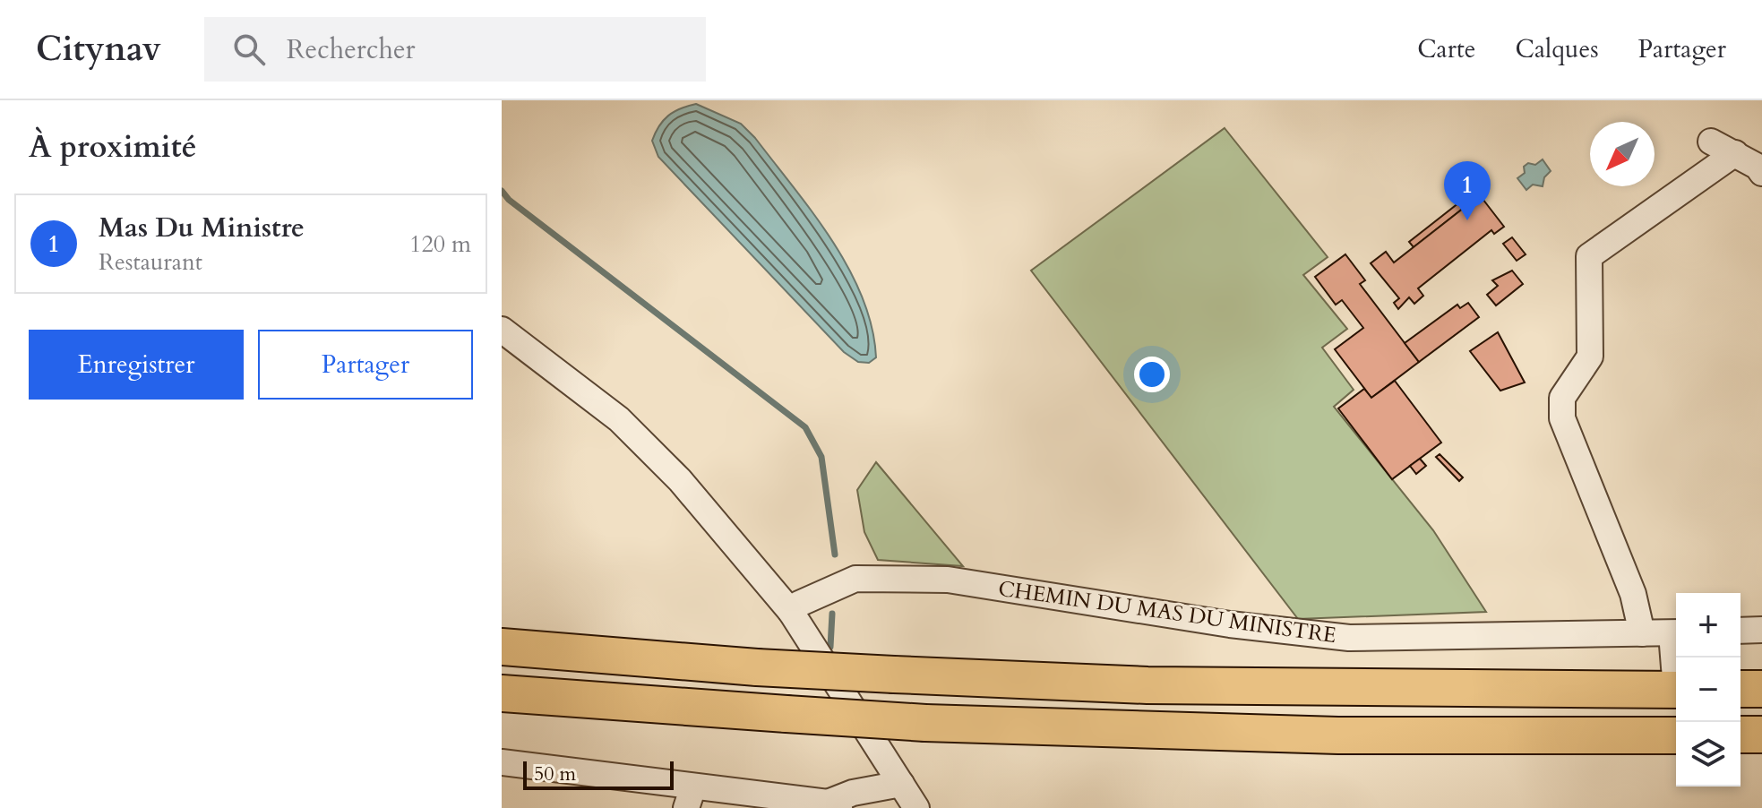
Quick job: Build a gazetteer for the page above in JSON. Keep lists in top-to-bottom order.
{
  "streets": {
    "street": ["CHEMIN DU MAS DU MINISTRE"]
  },
  "scale_bar": "50 m",
  "north": "bottom left",
  "page": {
    "header": "Citynav",
    "search": "Rechercher",
    "nav": ["Carte", "Calques", "Partager"],
    "heading": "À proximité",
    "pins": "1",
    "list": [
      {
        "mark": "1",
        "name": "Mas Du Ministre",
        "note": "Restaurant",
        "value": "120 m"
      }
    ],
    "buttons": ["Enregistrer", "Partager"],
    "map_buttons": ["+", "−"],
    "scale": "50 m"
  }
}
